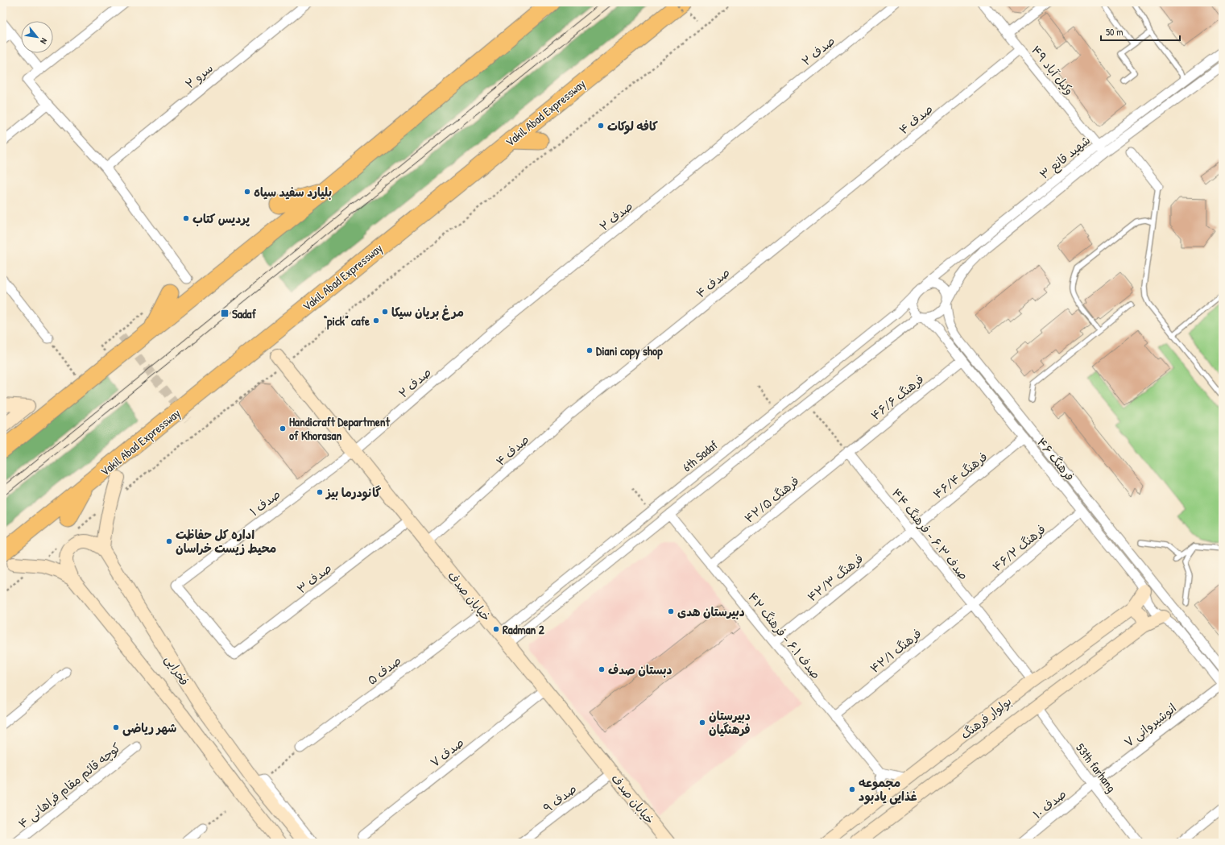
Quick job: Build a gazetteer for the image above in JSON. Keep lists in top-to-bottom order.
{
  "streets": {
    "highway": ["Vakil Abad Expressway"],
    "street": [
      "صدف ۲",
      "وکیل آباد ۴۹",
      "سرو ۲",
      "صدف ۴",
      "شهید قانع ۳",
      "فرهنگ ۴۶/۶",
      "6th Sadaf",
      "فرهنگ ۴۶",
      "فرهنگ ۴۶/۴",
      "فرهنگ ۴۲/۵",
      "صدف ۱",
      "صدف ۶.۳ - فرهنگ ۴۴",
      "فرهنگ ۴۶/۲",
      "فرهنگ ۴۲/۳",
      "صدف ۳",
      "خیابان صدف",
      "صدف ۶.۱ - فرهنگ ۴۲",
      "فرهنگ ۴۲/۱",
      "فخرایی",
      "صدف ۵",
      "بولوار فرهنگ",
      "انوشیروانی ۷",
      "صدف ۷",
      "53th farhang",
      "کوچه قائم مقام فراهانی ۴",
      "صدف ۹",
      "صدف ۱۰"
    ]
  },
  "crossings": [
    ["صدف ۲", "صدف ۱"],
    ["صدف ۲", "خیابان صدف"],
    ["وکیل آباد ۴۹", "صدف ۴"],
    ["وکیل آباد ۴۹", "شهید قانع ۳"],
    ["Vakil Abad Expressway", "فخرایی"],
    ["صدف ۴", "خیابان صدف"],
    ["شهید قانع ۳", "6th Sadaf"],
    ["شهید قانع ۳", "فرهنگ ۴۶"],
    ["فرهنگ ۴۶/۶", "فرهنگ ۴۶"],
    ["فرهنگ ۴۶/۶", "فرهنگ ۴۲/۵"],
    ["فرهنگ ۴۶/۶", "صدف ۶.۳ - فرهنگ ۴۴"],
    ["6th Sadaf", "فرهنگ ۴۶"],
    ["6th Sadaf", "خیابان صدف"],
    ["فرهنگ ۴۶", "فرهنگ ۴۶/۴"],
    ["فرهنگ ۴۶", "فرهنگ ۴۶/۲"],
    ["فرهنگ ۴۶", "بولوار فرهنگ"],
    ["فرهنگ ۴۶", "انوشیروانی ۷"],
    ["فرهنگ ۴۶/۴", "صدف ۶.۳ - فرهنگ ۴۴"],
    ["فرهنگ ۴۶/۴", "فرهنگ ۴۲/۳"],
    ["فرهنگ ۴۲/۵", "صدف ۶.۳ - فرهنگ ۴۴"],
    ["فرهنگ ۴۲/۵", "صدف ۶.۱ - فرهنگ ۴۲"],
    ["صدف ۱", "صدف ۳"],
    ["صدف ۱", "خیابان صدف"],
    ["صدف ۶.۳ - فرهنگ ۴۴", "فرهنگ ۴۶/۲"],
    ["صدف ۶.۳ - فرهنگ ۴۴", "فرهنگ ۴۲/۳"],
    ["صدف ۶.۳ - فرهنگ ۴۴", "فرهنگ ۴۲/۱"],
    ["صدف ۶.۳ - فرهنگ ۴۴", "بولوار فرهنگ"],
    ["فرهنگ ۴۶/۲", "فرهنگ ۴۲/۱"],
    ["فرهنگ ۴۲/۳", "صدف ۶.۱ - فرهنگ ۴۲"],
    ["صدف ۳", "خیابان صدف"],
    ["خیابان صدف", "صدف ۵"],
    ["خیابان صدف", "صدف ۷"],
    ["خیابان صدف", "صدف ۹"],
    ["صدف ۶.۱ - فرهنگ ۴۲", "فرهنگ ۴۲/۱"],
    ["بولوار فرهنگ", "53th farhang"],
    ["انوشیروانی ۷", "53th farhang"],
    ["انوشیروانی ۷", "صدف ۱۰"],
    ["53th farhang", "صدف ۱۰"]
  ],
  "places": {
    "other": [
      "کافه لوکات",
      "بلیارد سفید سیاه",
      "پردیس کتاب",
      "مرغ بریان سیکا",
      "“pick” cafe",
      "Diani copy shop",
      "Handicraft Department of Khorasan",
      "گانودرما بیز",
      "اداره کل حفاظت محیط زیست خراسان",
      "دبیرستان هدی",
      "Radman 2",
      "دبستان صدف",
      "دبیرستان فرهنگیان",
      "شهر ریاضی",
      "مجموعه غذایی یادبود"
    ],
    "transit": ["Sadaf"]
  },
  "scale_bar": "50 m",
  "north": "bottom right"
}
